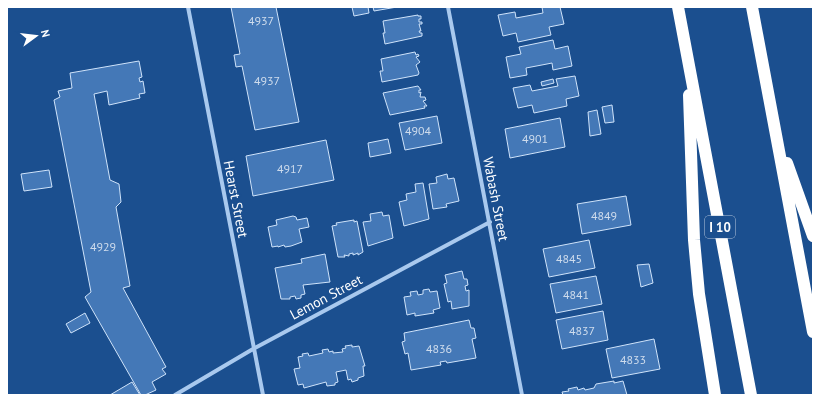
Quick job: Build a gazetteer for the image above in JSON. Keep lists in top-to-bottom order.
{
  "streets": {
    "highway": ["I 10"],
    "street": ["Hearst Street", "Wabash Street", "Lemon Street"]
  },
  "crossings": [
    ["Hearst Street", "Lemon Street"],
    ["Wabash Street", "Lemon Street"]
  ],
  "house_numbers": [
    "4937",
    "4937",
    "4904",
    "4901",
    "4917",
    "4849",
    "4929",
    "4845",
    "4841",
    "4837",
    "4836",
    "4833"
  ],
  "north": "right"
}
